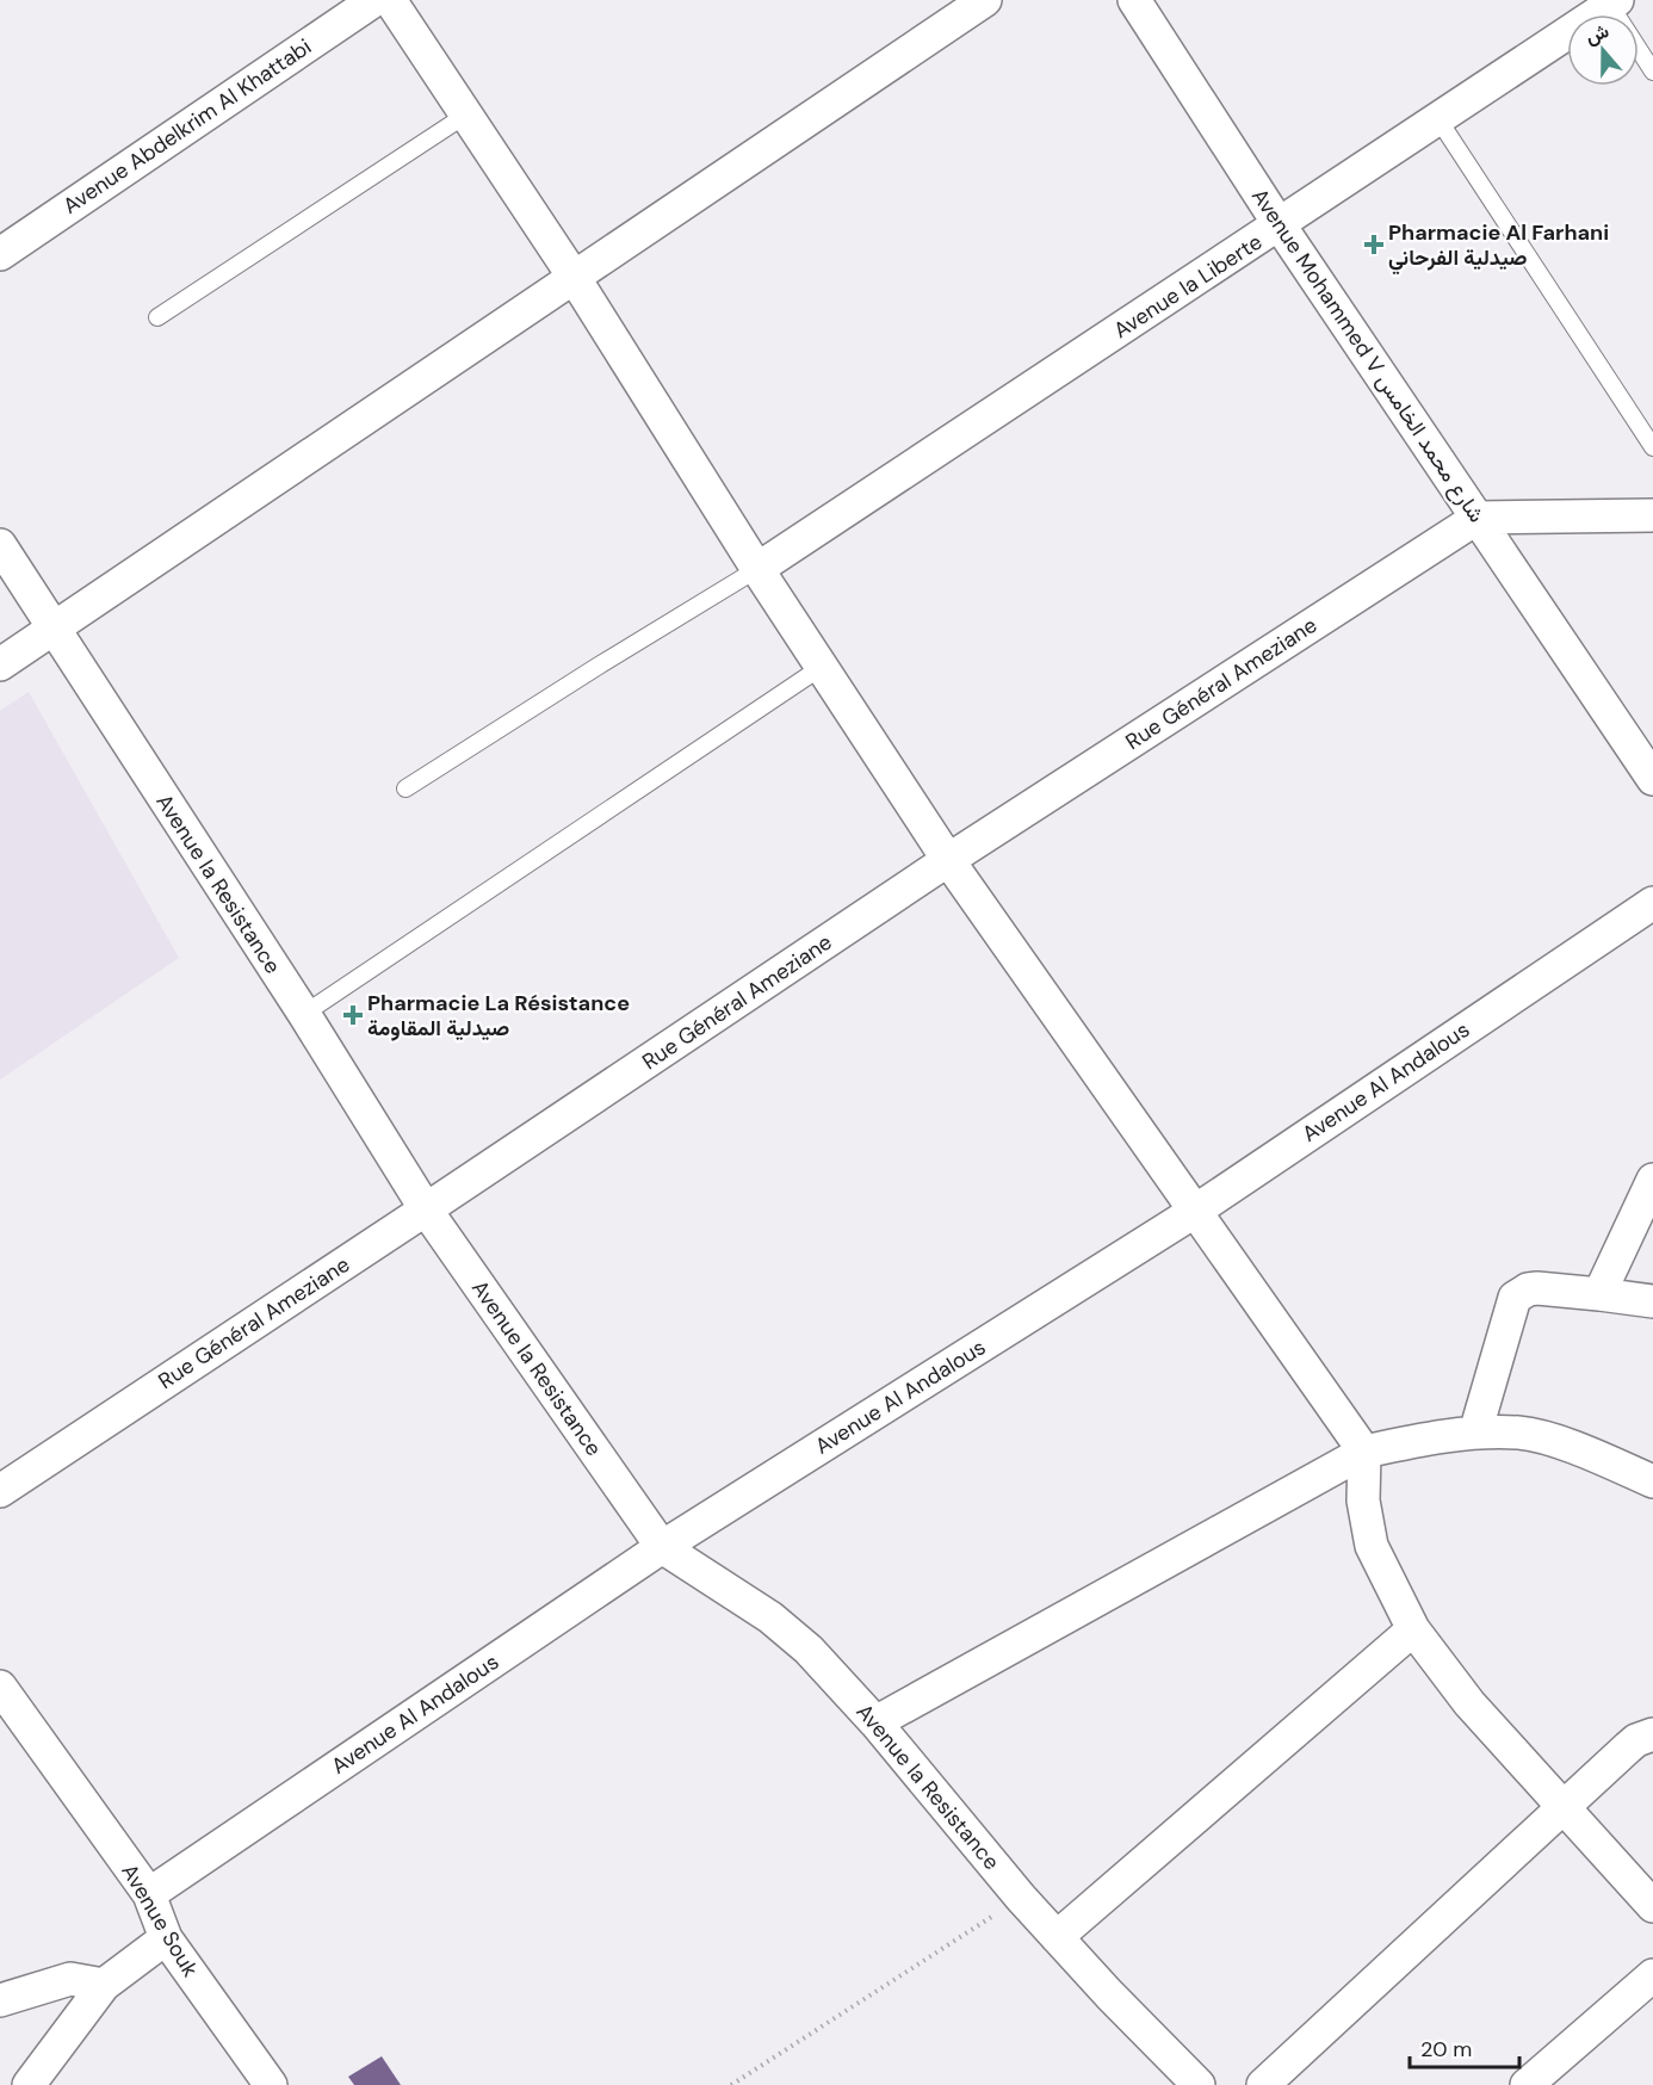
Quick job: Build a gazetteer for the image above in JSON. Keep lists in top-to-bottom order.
{
  "streets": {
    "street": [
      "Avenue Abdelkrim Al Khattabi",
      "Avenue la Liberte",
      "Avenue Mohammed V شارع محمد الخامس",
      "Rue Général Ameziane",
      "Avenue la Resistance",
      "Avenue Al Andalous",
      "Avenue Souk"
    ]
  },
  "crossings": [
    ["Avenue la Liberte", "Avenue Mohammed V شارع محمد الخامس"],
    ["Avenue Mohammed V شارع محمد الخامس", "Rue Général Ameziane"],
    ["Rue Général Ameziane", "Avenue la Resistance"],
    ["Avenue la Resistance", "Avenue Al Andalous"],
    ["Avenue Al Andalous", "Avenue Souk"]
  ],
  "places": {
    "health": ["Pharmacie Al Farhani صيدلية الفرحاني", "Pharmacie La Résistance صيدلية المقاومة"]
  },
  "scale_bar": "20 m",
  "north": "top"
}
